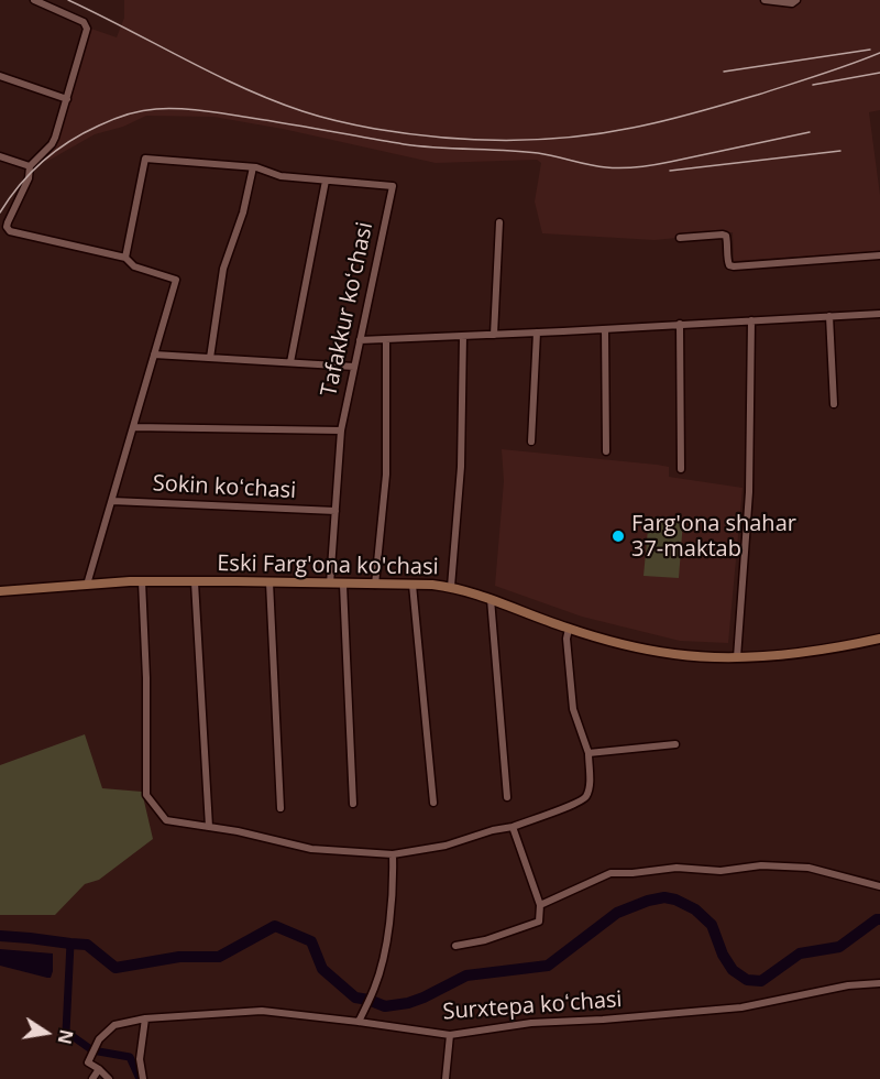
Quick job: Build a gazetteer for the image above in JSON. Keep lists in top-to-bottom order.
{
  "streets": {
    "main road": ["Eski Farg'ona ko'chasi"],
    "street": ["Tafakkur koʻchasi", "Sokin koʻchasi", "Surxtepa koʻchasi"]
  },
  "crossings": [
    ["Tafakkur koʻchasi", "Sokin koʻchasi"],
    ["Tafakkur koʻchasi", "Eski Farg'ona ko'chasi"],
    ["Sokin koʻchasi", "Eski Farg'ona ko'chasi"]
  ],
  "places": ["Farg'ona shahar 37-maktab"],
  "north": "right"
}
